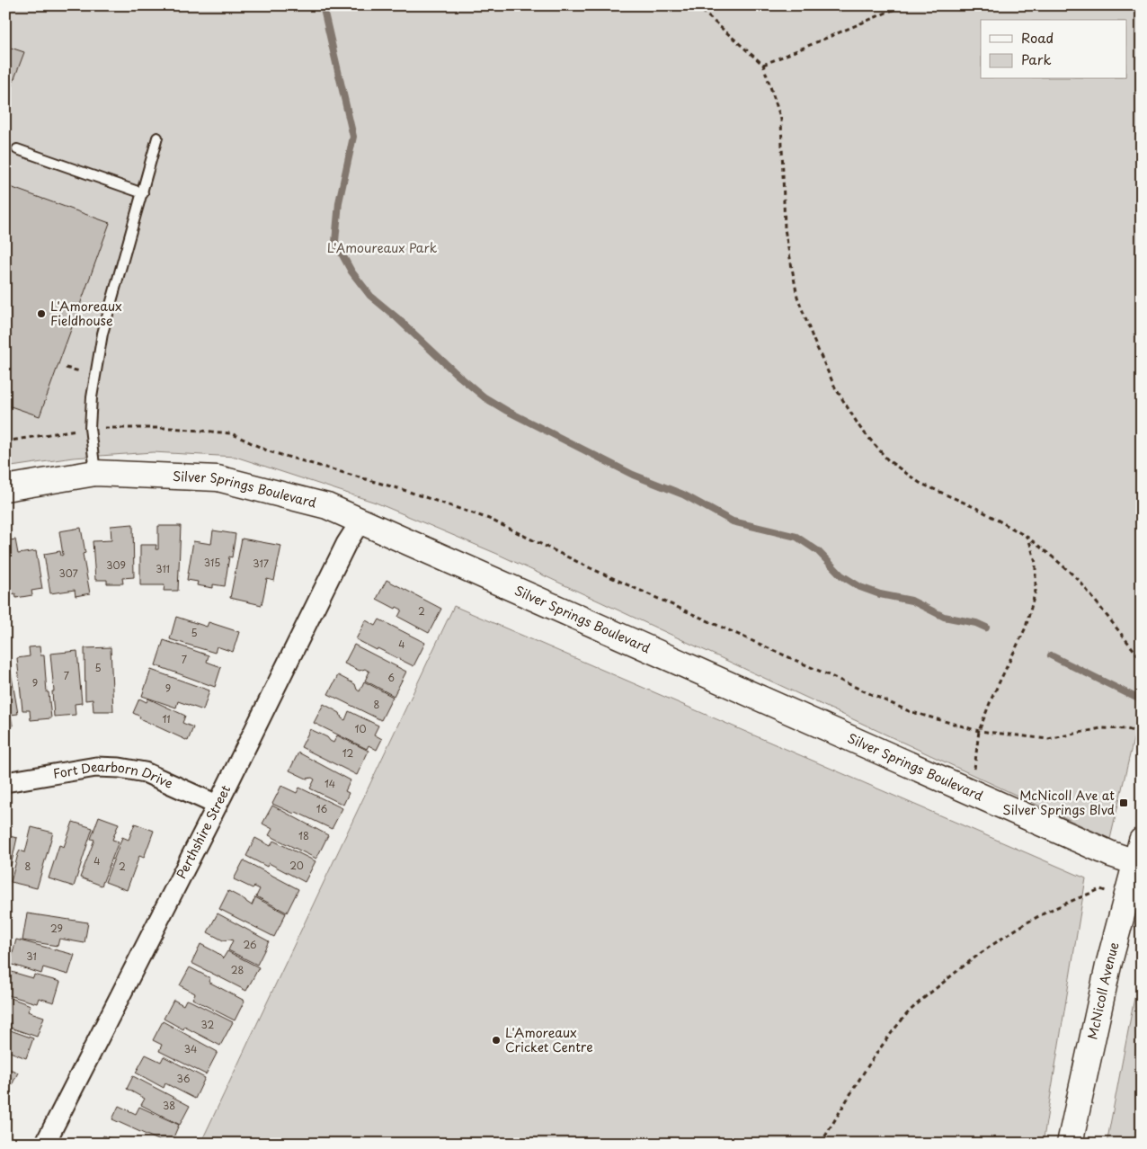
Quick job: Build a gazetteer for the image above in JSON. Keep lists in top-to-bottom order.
{
  "streets": {
    "street": [
      "Silver Springs Boulevard",
      "Fort Dearborn Drive",
      "Perthshire Street",
      "McNicoll Avenue"
    ]
  },
  "crossings": [
    ["Silver Springs Boulevard", "Perthshire Street"],
    ["Silver Springs Boulevard", "McNicoll Avenue"],
    ["Fort Dearborn Drive", "Perthshire Street"]
  ],
  "parks": ["L'Amoureaux Park"],
  "places": {
    "other": ["L'Amoreaux Fieldhouse", "L'Amoreaux Cricket Centre"],
    "transit": ["McNicoll Ave at Silver Springs Blvd"]
  },
  "house_numbers": [
    "315",
    "317",
    "309",
    "311",
    "307",
    "2",
    "5",
    "4",
    "7",
    "5",
    "7",
    "6",
    "9",
    "9",
    "8",
    "11",
    "10",
    "12",
    "14",
    "16",
    "18",
    "4",
    "20",
    "8",
    "2",
    "29",
    "26",
    "31",
    "28",
    "32",
    "34",
    "36",
    "38"
  ],
  "legend": ["Road", "Park"]
}
